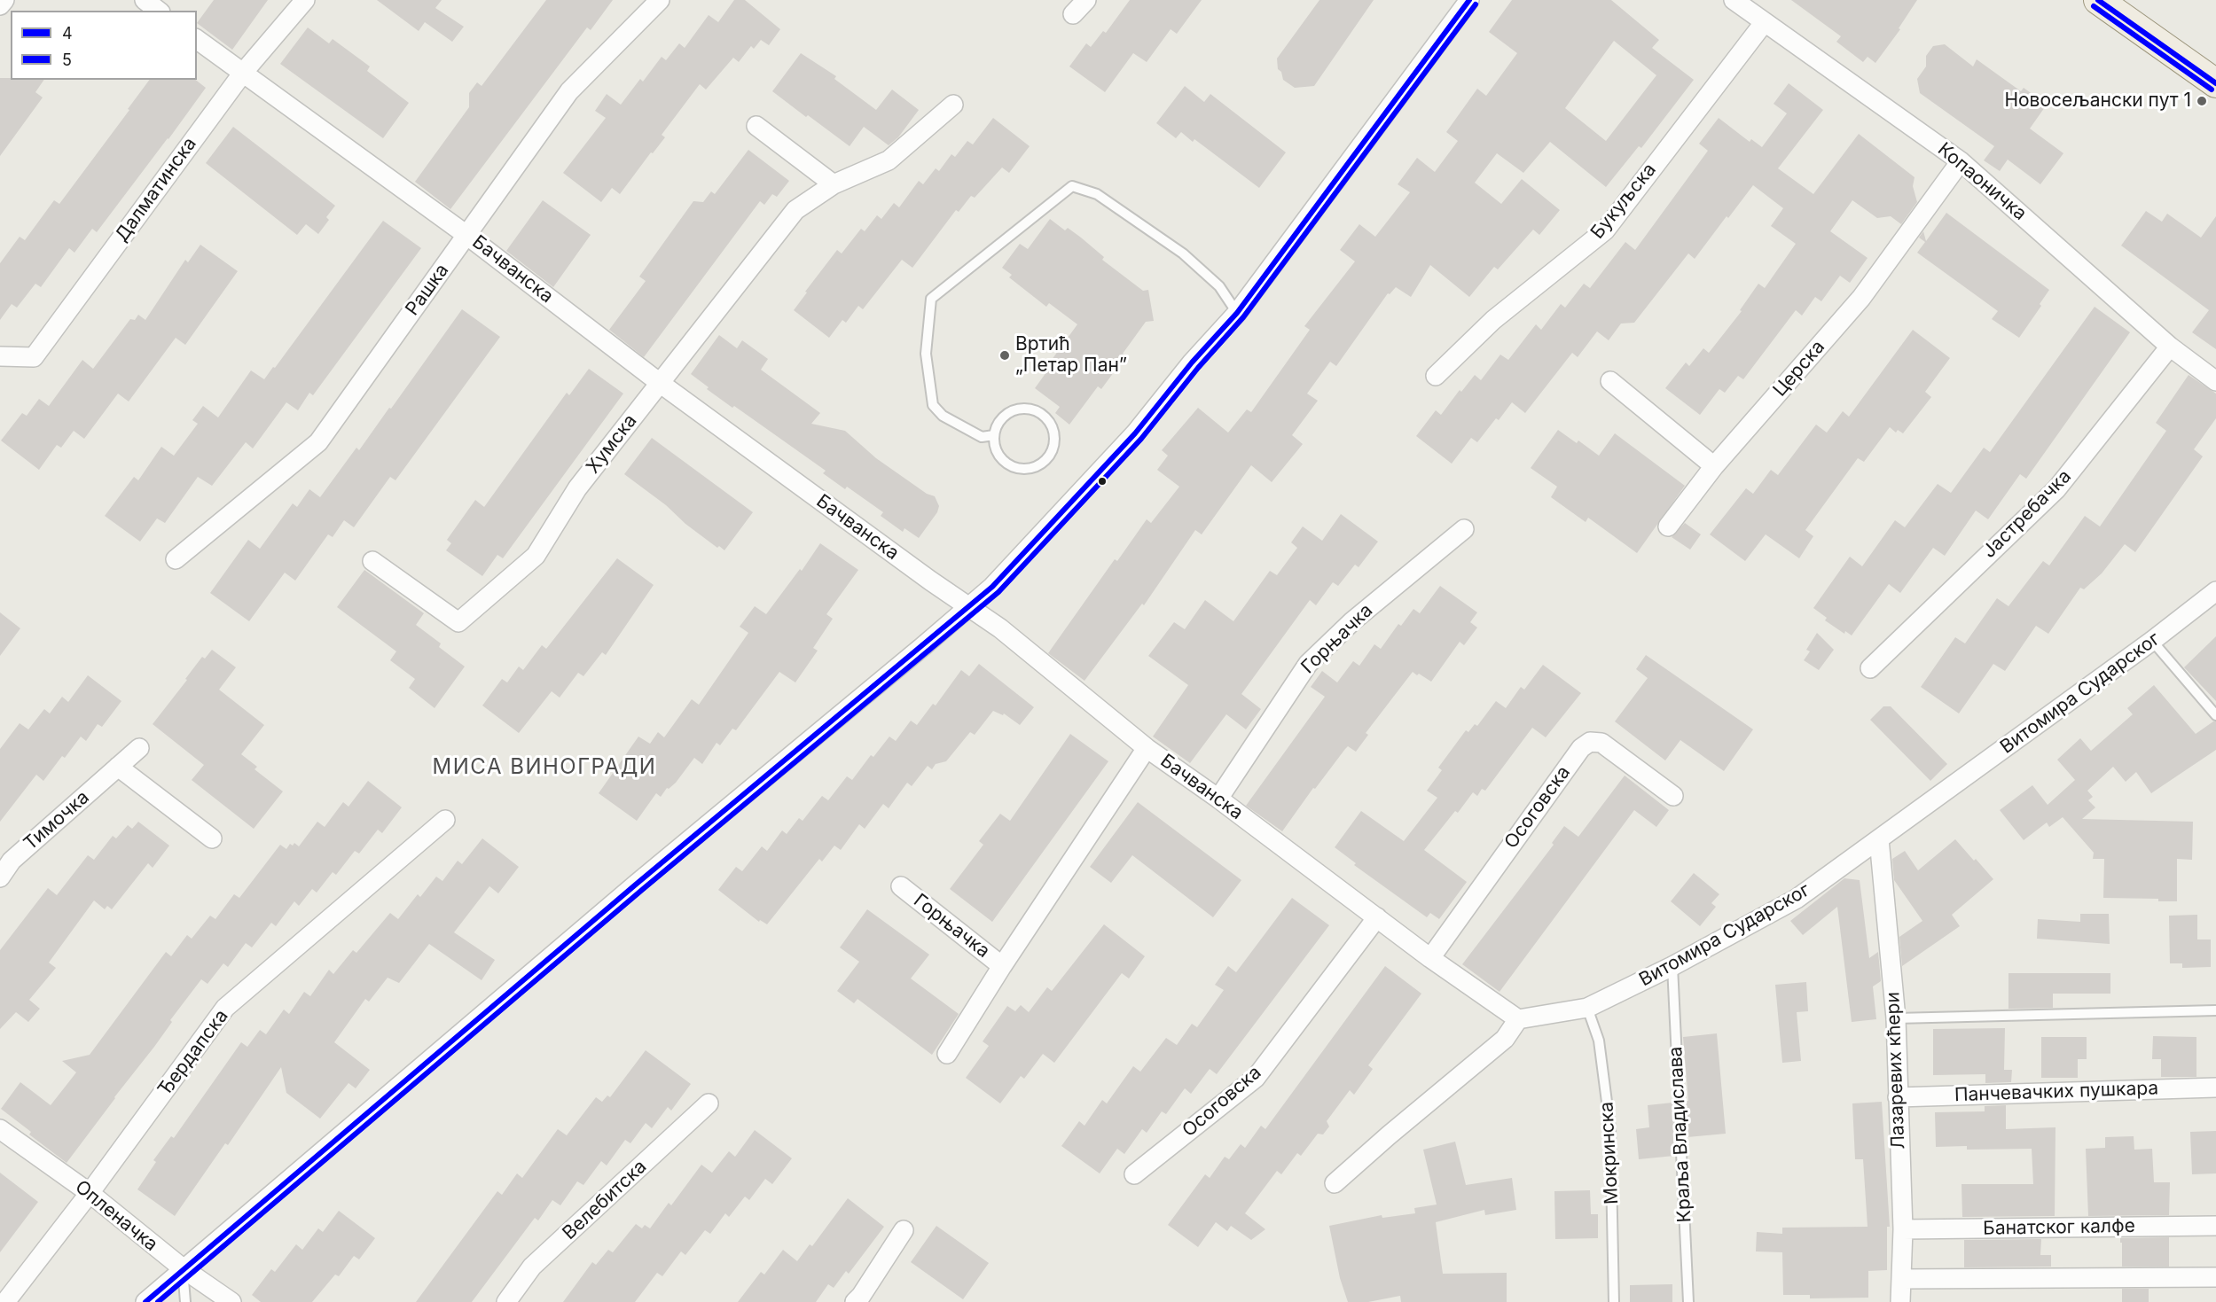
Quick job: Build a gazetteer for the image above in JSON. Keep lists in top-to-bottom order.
{
  "streets": {
    "street": [
      "Копаоничка",
      "Далматинска",
      "Букуљска",
      "Бачванска",
      "Рашка",
      "Церска",
      "Хумска",
      "Јастребачка",
      "Горњачка",
      "Витомира Сударског",
      "Осоговска",
      "Тимочка",
      "Ђердапска",
      "Лазаревих кћери",
      "Панчевачких пушкара",
      "Велебитска",
      "Опленачка",
      "Банатског калфе"
    ],
    "lane": ["Краља Владислава", "Мокринска"]
  },
  "crossings": [
    ["Копаоничка", "Букуљска"],
    ["Копаоничка", "Церска"],
    ["Копаоничка", "Јастребачка"],
    ["Далматинска", "Бачванска"],
    ["Бачванска", "Рашка"],
    ["Бачванска", "Хумска"],
    ["Бачванска", "Горњачка"],
    ["Бачванска", "Витомира Сударског"],
    ["Бачванска", "Осоговска"],
    ["Витомира Сударског", "Лазаревих кћери"],
    ["Витомира Сударског", "Краља Владислава"],
    ["Витомира Сударског", "Мокринска"],
    ["Ђердапска", "Опленачка"],
    ["Лазаревих кћери", "Панчевачких пушкара"],
    ["Лазаревих кћери", "Банатског калфе"]
  ],
  "districts": ["МИСА ВИНОГРАДИ"],
  "places": ["Новосељански пут 1", "Вртић „Петар Пан”"],
  "lines": ["transit line 4", "transit line 5"],
  "legend": ["4", "5"]
}
